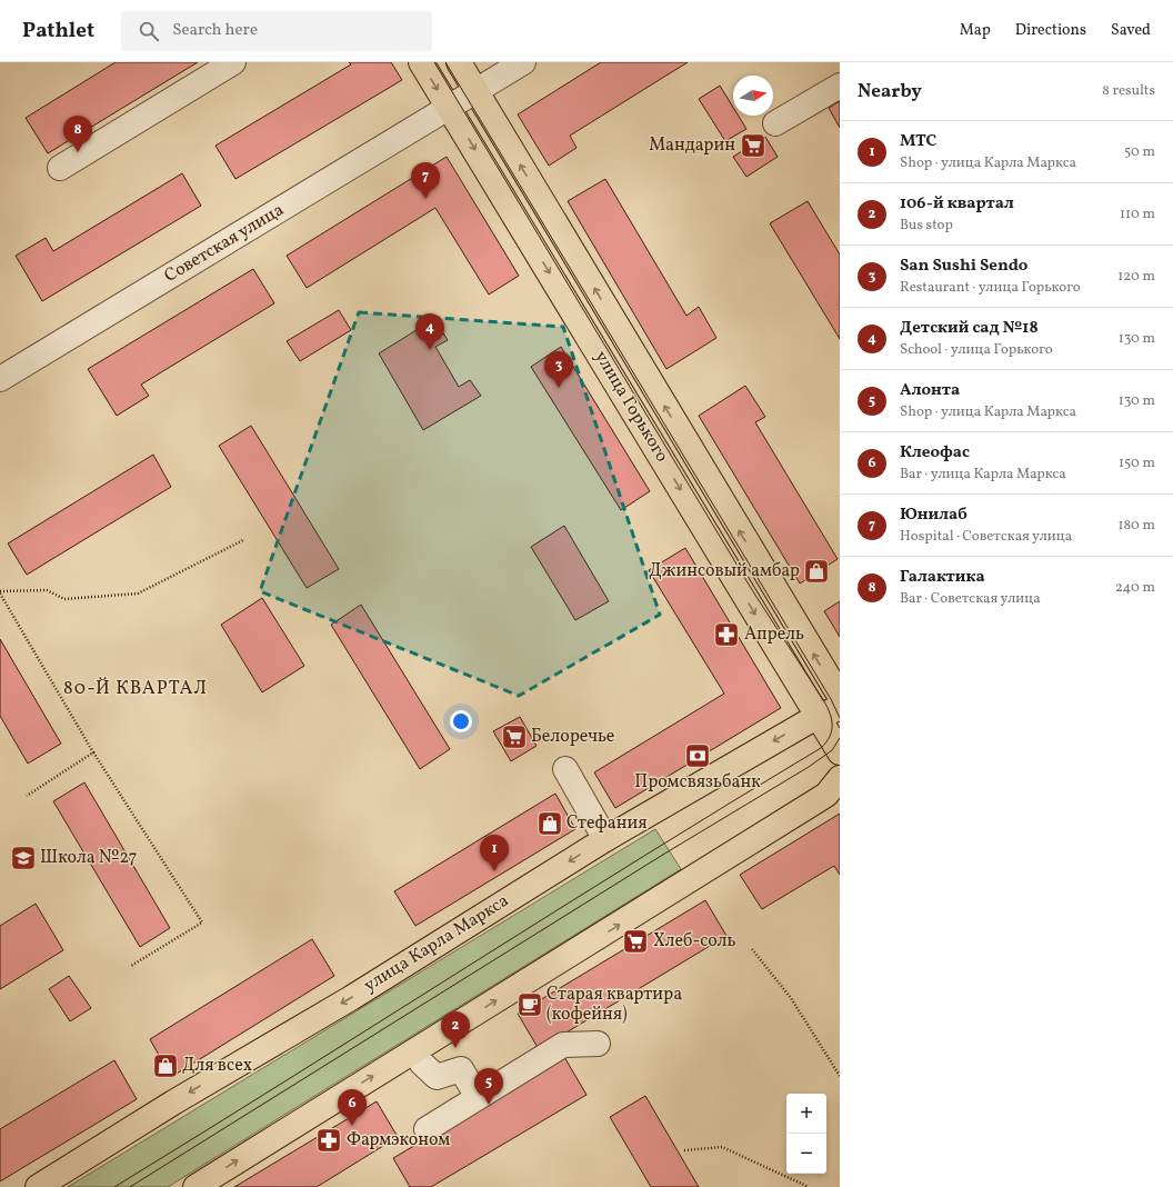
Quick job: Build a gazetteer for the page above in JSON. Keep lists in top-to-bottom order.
{
  "streets": {
    "main road": ["улица Горького", "улица Карла Маркса"],
    "street": ["Советская улица"]
  },
  "crossings": [
    ["Советская улица", "улица Горького"],
    ["улица Горького", "улица Карла Маркса"]
  ],
  "districts": ["80-Й КВАРТАЛ"],
  "places": {
    "supermarket": ["Мандарин", "Белоречье", "Хлеб-соль"],
    "shop": ["Джинсовый амбар", "Стефания", "Для всех"],
    "pharmacy": ["Апрель", "Фармэконом"],
    "bank": ["Промсвязьбанк"],
    "school or university": ["Школа №27"],
    "cafe": ["Старая квартира (кофейня)"]
  },
  "north": "right",
  "page": {
    "header": "Pathlet",
    "search": "Search here",
    "nav": ["Map", "Directions", "Saved"],
    "heading": ["Nearby", "8 results"],
    "pins": [
      "8",
      "7",
      "4",
      "3",
      "1",
      "2",
      "5",
      "6"
    ],
    "list": [
      {
        "mark": "1",
        "name": "МТС",
        "note": "Shop · улица Карла Маркса",
        "value": "50 m"
      },
      {
        "mark": "2",
        "name": "106-й квартал",
        "note": "Bus stop",
        "value": "110 m"
      },
      {
        "mark": "3",
        "name": "San Sushi Sendo",
        "note": "Restaurant · улица Горького",
        "value": "120 m"
      },
      {
        "mark": "4",
        "name": "Детский сад №18",
        "note": "School · улица Горького",
        "value": "130 m"
      },
      {
        "mark": "5",
        "name": "Алонта",
        "note": "Shop · улица Карла Маркса",
        "value": "130 m"
      },
      {
        "mark": "6",
        "name": "Клеофас",
        "note": "Bar · улица Карла Маркса",
        "value": "150 m"
      },
      {
        "mark": "7",
        "name": "Юнилаб",
        "note": "Hospital · Советская улица",
        "value": "180 m"
      },
      {
        "mark": "8",
        "name": "Галактика",
        "note": "Bar · Советская улица",
        "value": "240 m"
      }
    ],
    "map_buttons": ["+", "−"]
  }
}
